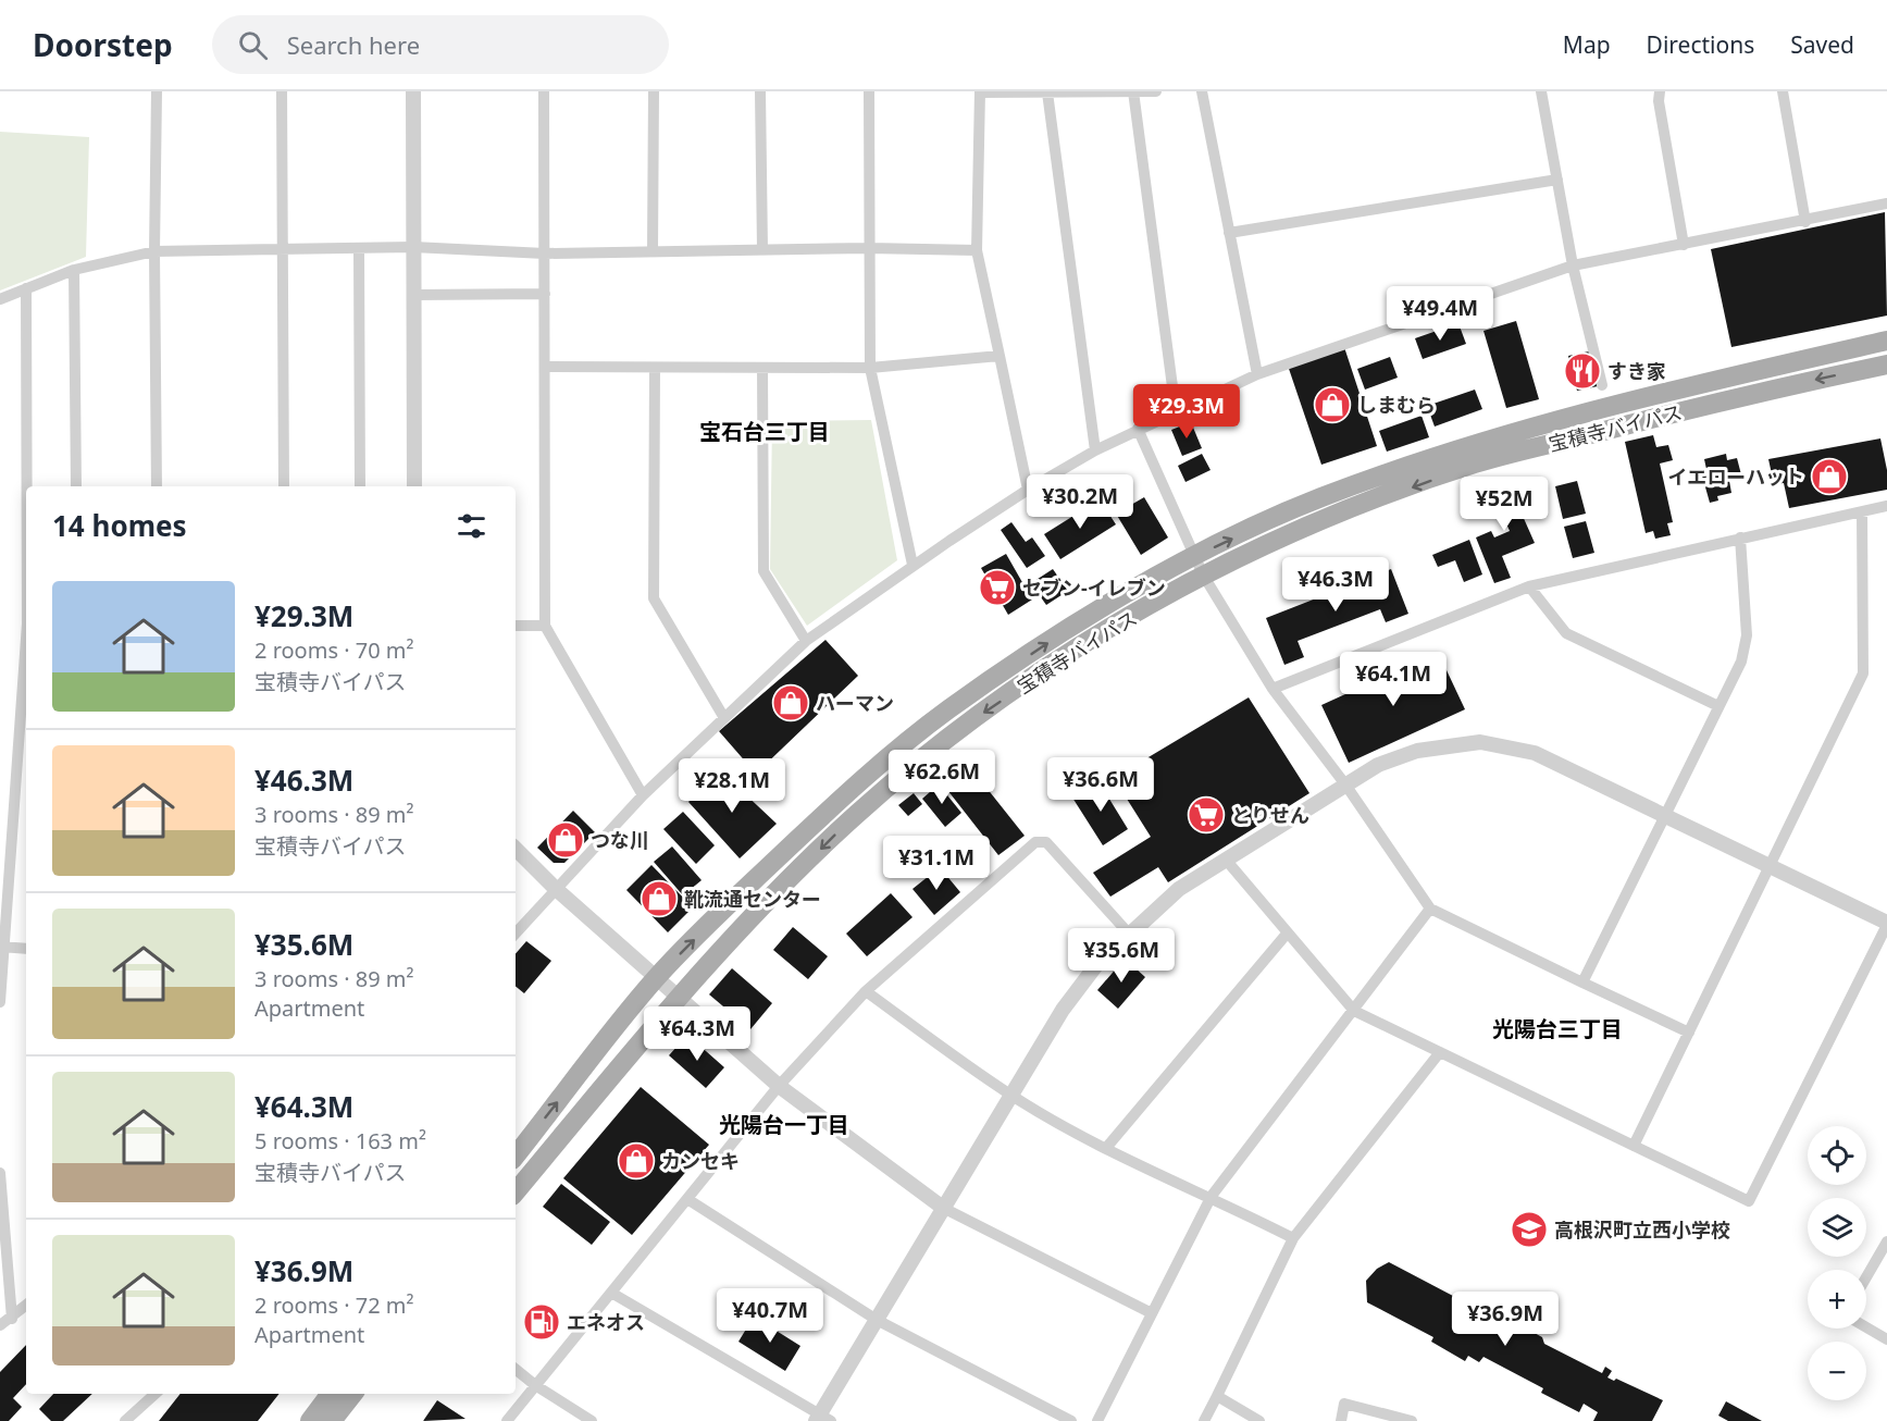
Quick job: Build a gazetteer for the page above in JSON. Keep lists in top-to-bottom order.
{
  "streets": {
    "main road": ["宝積寺バイパス"]
  },
  "districts": ["宝石台三丁目", "光陽台三丁目", "光陽台一丁目"],
  "places": {
    "restaurant": ["すき家"],
    "shop": [
      "しまむら",
      "イエローハット",
      "ハーマン",
      "つな川",
      "靴流通センター",
      "カンセキ"
    ],
    "supermarket": ["セブン-イレブン", "とりせん"],
    "school or university": ["高根沢町立西小学校"],
    "fuel station": ["エネオス"]
  },
  "page": {
    "header": "Doorstep",
    "search": "Search here",
    "nav": ["Map", "Directions", "Saved"],
    "price": [
      "¥49.4M",
      "¥29.3M",
      "¥30.2M",
      "¥52M",
      "¥46.3M",
      "¥64.1M",
      "¥62.6M",
      "¥36.6M",
      "¥28.1M",
      "¥31.1M",
      "¥35.6M",
      "¥64.3M",
      "¥40.7M",
      "¥36.9M"
    ],
    "heading": "14 homes",
    "list": [
      {
        "name": "¥29.3M",
        "note": "2 rooms · 70 m² · 宝積寺バイパス"
      },
      {
        "name": "¥46.3M",
        "note": "3 rooms · 89 m² · 宝積寺バイパス"
      },
      {
        "name": "¥35.6M",
        "note": "3 rooms · 89 m² · Apartment"
      },
      {
        "name": "¥64.3M",
        "note": "5 rooms · 163 m² · 宝積寺バイパス"
      },
      {
        "name": "¥36.9M",
        "note": "2 rooms · 72 m² · Apartment"
      }
    ],
    "map_buttons": ["+", "−"]
  }
}
